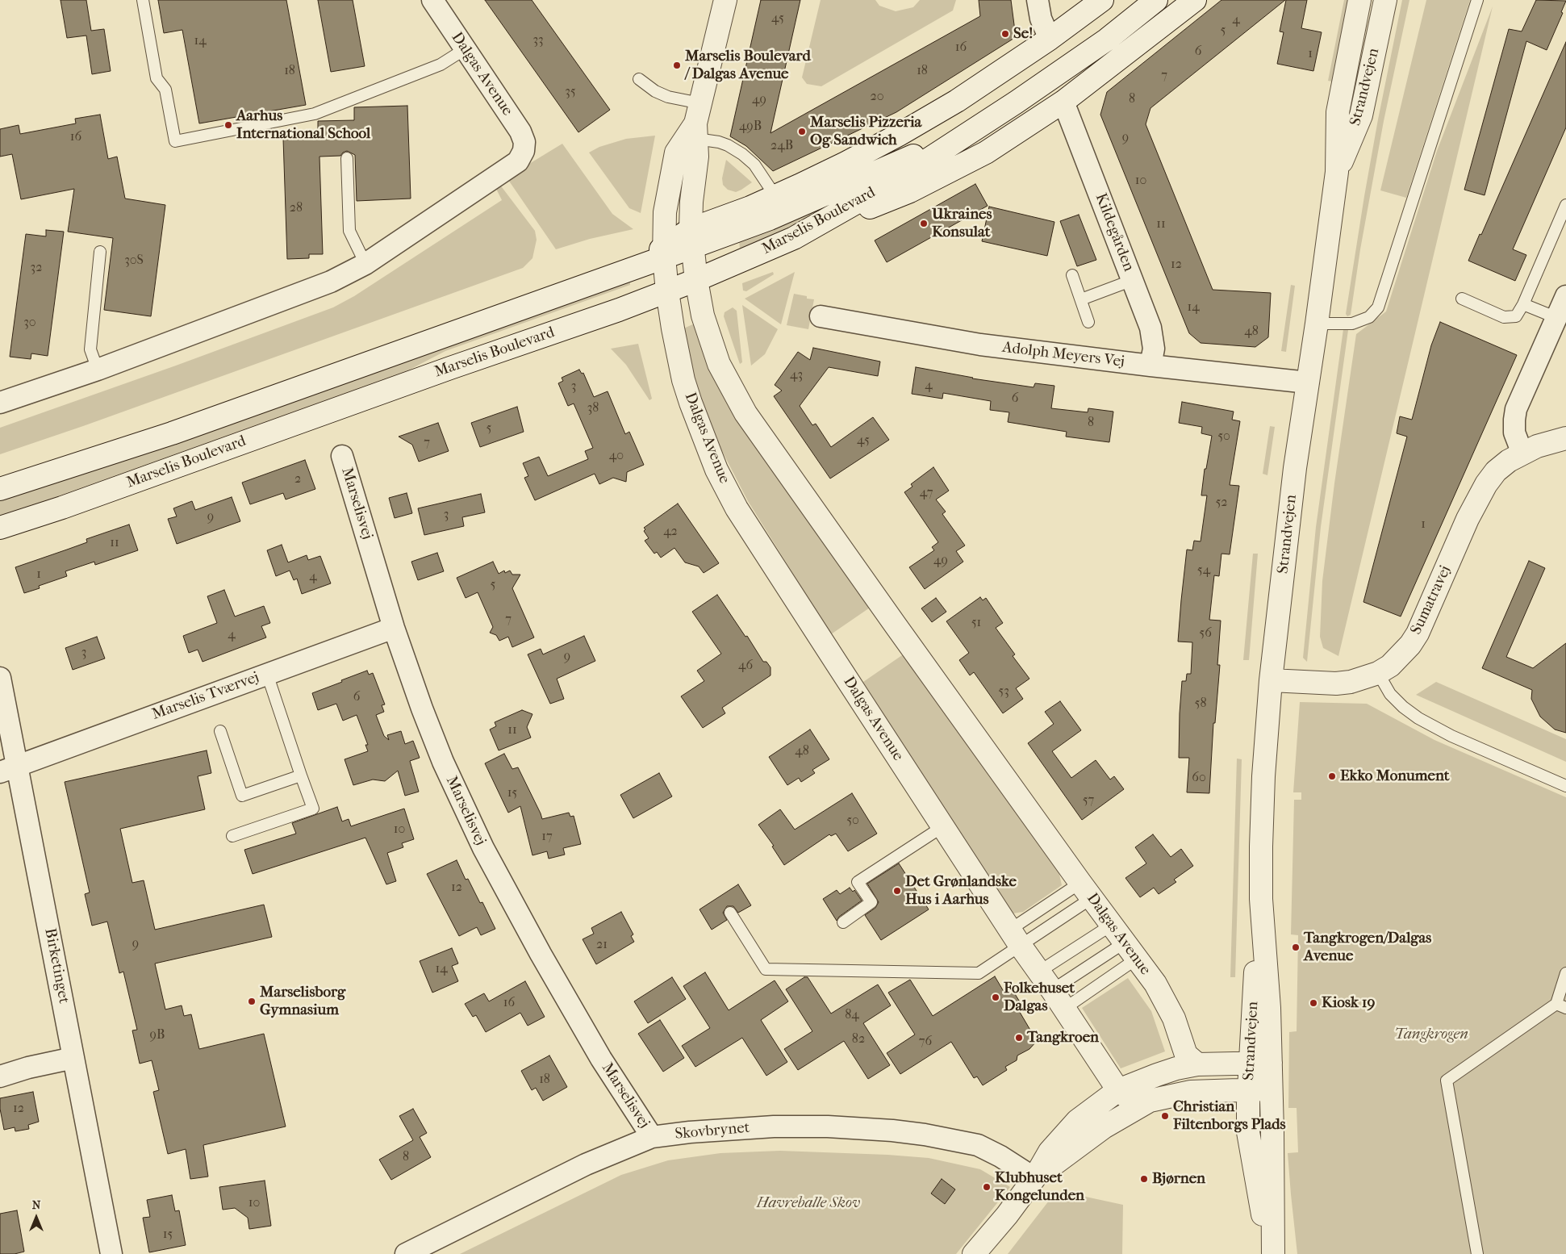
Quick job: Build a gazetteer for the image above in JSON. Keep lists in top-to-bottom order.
{
  "streets": {
    "street": [
      "Dalgas Avenue",
      "Strandvejen",
      "Marselis Boulevard",
      "Kildegården",
      "Adolph Meyers Vej",
      "Marselisvej",
      "Sumatravej",
      "Marselis Tværvej",
      "Birketinget",
      "Skovbrynet"
    ]
  },
  "crossings": [
    ["Dalgas Avenue", "Marselis Boulevard"],
    ["Strandvejen", "Adolph Meyers Vej"],
    ["Strandvejen", "Sumatravej"],
    ["Kildegården", "Adolph Meyers Vej"],
    ["Marselisvej", "Marselis Tværvej"],
    ["Marselisvej", "Skovbrynet"],
    ["Marselis Tværvej", "Birketinget"]
  ],
  "parks": ["Tangkrogen", "Havreballe Skov"],
  "places": [
    "Se!",
    "Marselis Boulevard / Dalgas Avenue",
    "Aarhus International School",
    "Marselis Pizzeria Og Sandwich",
    "Ukraines Konsulat",
    "Ekko Monument",
    "Det Grønlandske Hus i Aarhus",
    "Tangkrogen/Dalgas Avenue",
    "Folkehuset Dalgas",
    "Marselisborg Gymnasium",
    "Kiosk 19",
    "Tangkroen",
    "Christian Filtenborgs Plads",
    "Bjørnen",
    "Klubhuset Kongelunden"
  ],
  "house_numbers": [
    "45",
    "4",
    "5",
    "33",
    "14",
    "16",
    "6",
    "1",
    "18",
    "18",
    "7",
    "35",
    "20",
    "8",
    "49",
    "49B",
    "16",
    "9",
    "24B",
    "10",
    "28",
    "11",
    "30S",
    "12",
    "32",
    "14",
    "30",
    "48",
    "43",
    "4",
    "3",
    "6",
    "38",
    "8",
    "5",
    "50",
    "45",
    "7",
    "40",
    "2",
    "47",
    "52",
    "3",
    "9",
    "1",
    "42",
    "11",
    "49",
    "54",
    "1",
    "4",
    "5",
    "7",
    "51",
    "56",
    "4",
    "3",
    "9",
    "46",
    "53",
    "6",
    "58",
    "11",
    "48",
    "60",
    "15",
    "57",
    "50",
    "10",
    "17",
    "12",
    "9",
    "21",
    "14",
    "16",
    "84",
    "9B",
    "82",
    "76",
    "18",
    "12",
    "8",
    "10",
    "15"
  ],
  "north": "top"
}
